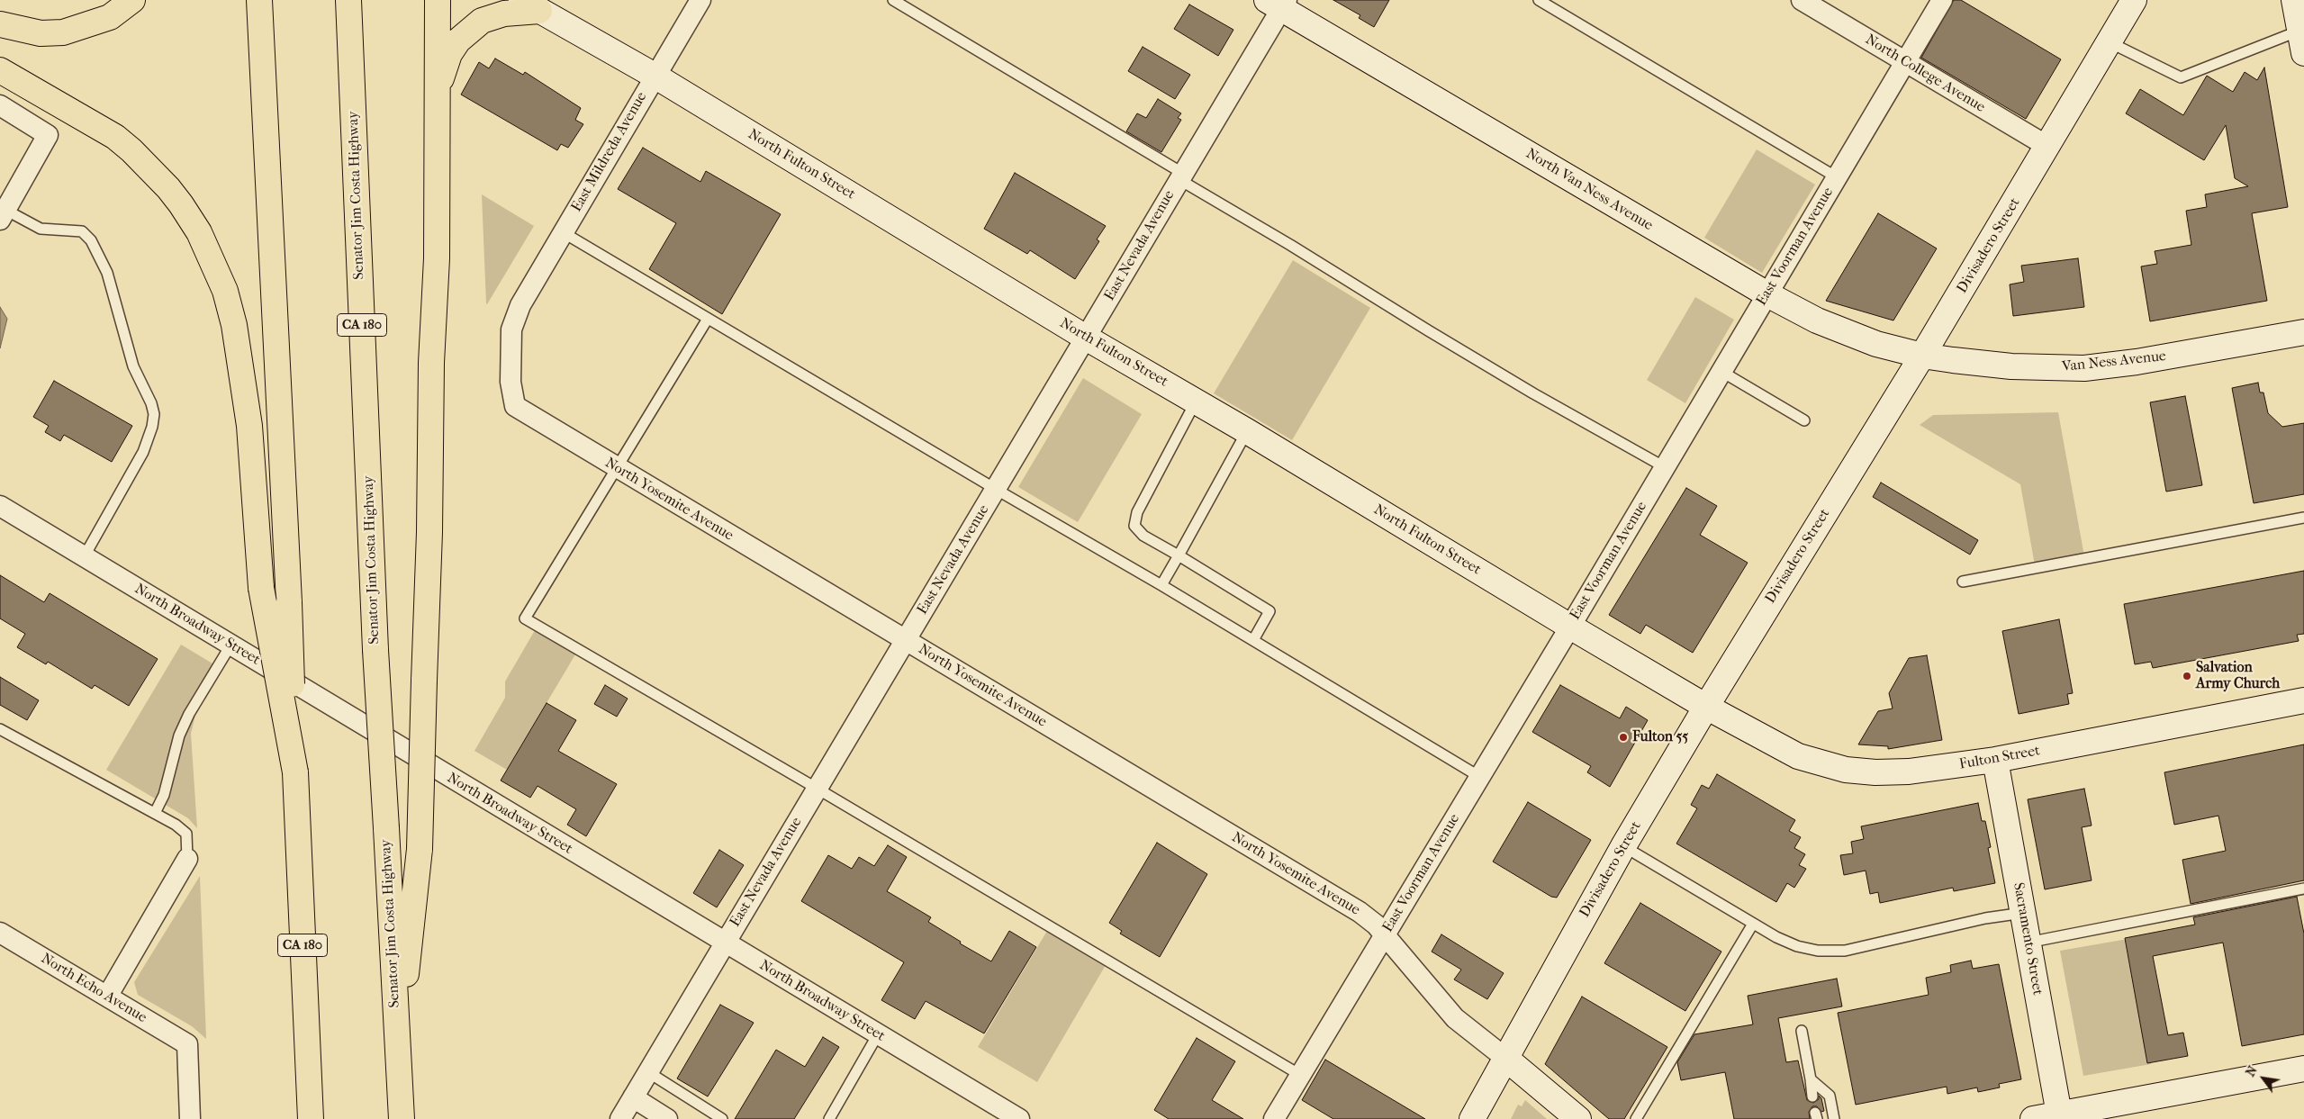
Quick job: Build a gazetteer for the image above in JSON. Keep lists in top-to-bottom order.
{
  "streets": {
    "highway": ["Senator Jim Costa Highway", "CA 180"],
    "main road": [
      "North Fulton Street",
      "North Van Ness Avenue",
      "Divisadero Street",
      "Van Ness Avenue",
      "Fulton Street",
      "Sacramento Street"
    ],
    "street": [
      "North College Avenue",
      "East Mildreda Avenue",
      "East Nevada Avenue",
      "East Voorman Avenue",
      "North Yosemite Avenue",
      "North Broadway Street",
      "North Echo Avenue"
    ]
  },
  "crossings": [
    ["North College Avenue", "Divisadero Street"],
    ["North College Avenue", "East Voorman Avenue"],
    ["East Mildreda Avenue", "North Fulton Street"],
    ["East Mildreda Avenue", "North Yosemite Avenue"],
    ["North Fulton Street", "East Nevada Avenue"],
    ["North Fulton Street", "Divisadero Street"],
    ["North Fulton Street", "East Voorman Avenue"],
    ["North Fulton Street", "Fulton Street"],
    ["North Van Ness Avenue", "East Nevada Avenue"],
    ["North Van Ness Avenue", "Divisadero Street"],
    ["North Van Ness Avenue", "East Voorman Avenue"],
    ["North Van Ness Avenue", "Van Ness Avenue"],
    ["East Nevada Avenue", "North Yosemite Avenue"],
    ["East Nevada Avenue", "North Broadway Street"],
    ["Divisadero Street", "Van Ness Avenue"],
    ["Divisadero Street", "North Yosemite Avenue"],
    ["Divisadero Street", "Fulton Street"],
    ["East Voorman Avenue", "North Yosemite Avenue"],
    ["Fulton Street", "Sacramento Street"]
  ],
  "places": ["Salvation Army Church", "Fulton 55"],
  "north": "top left"
}
